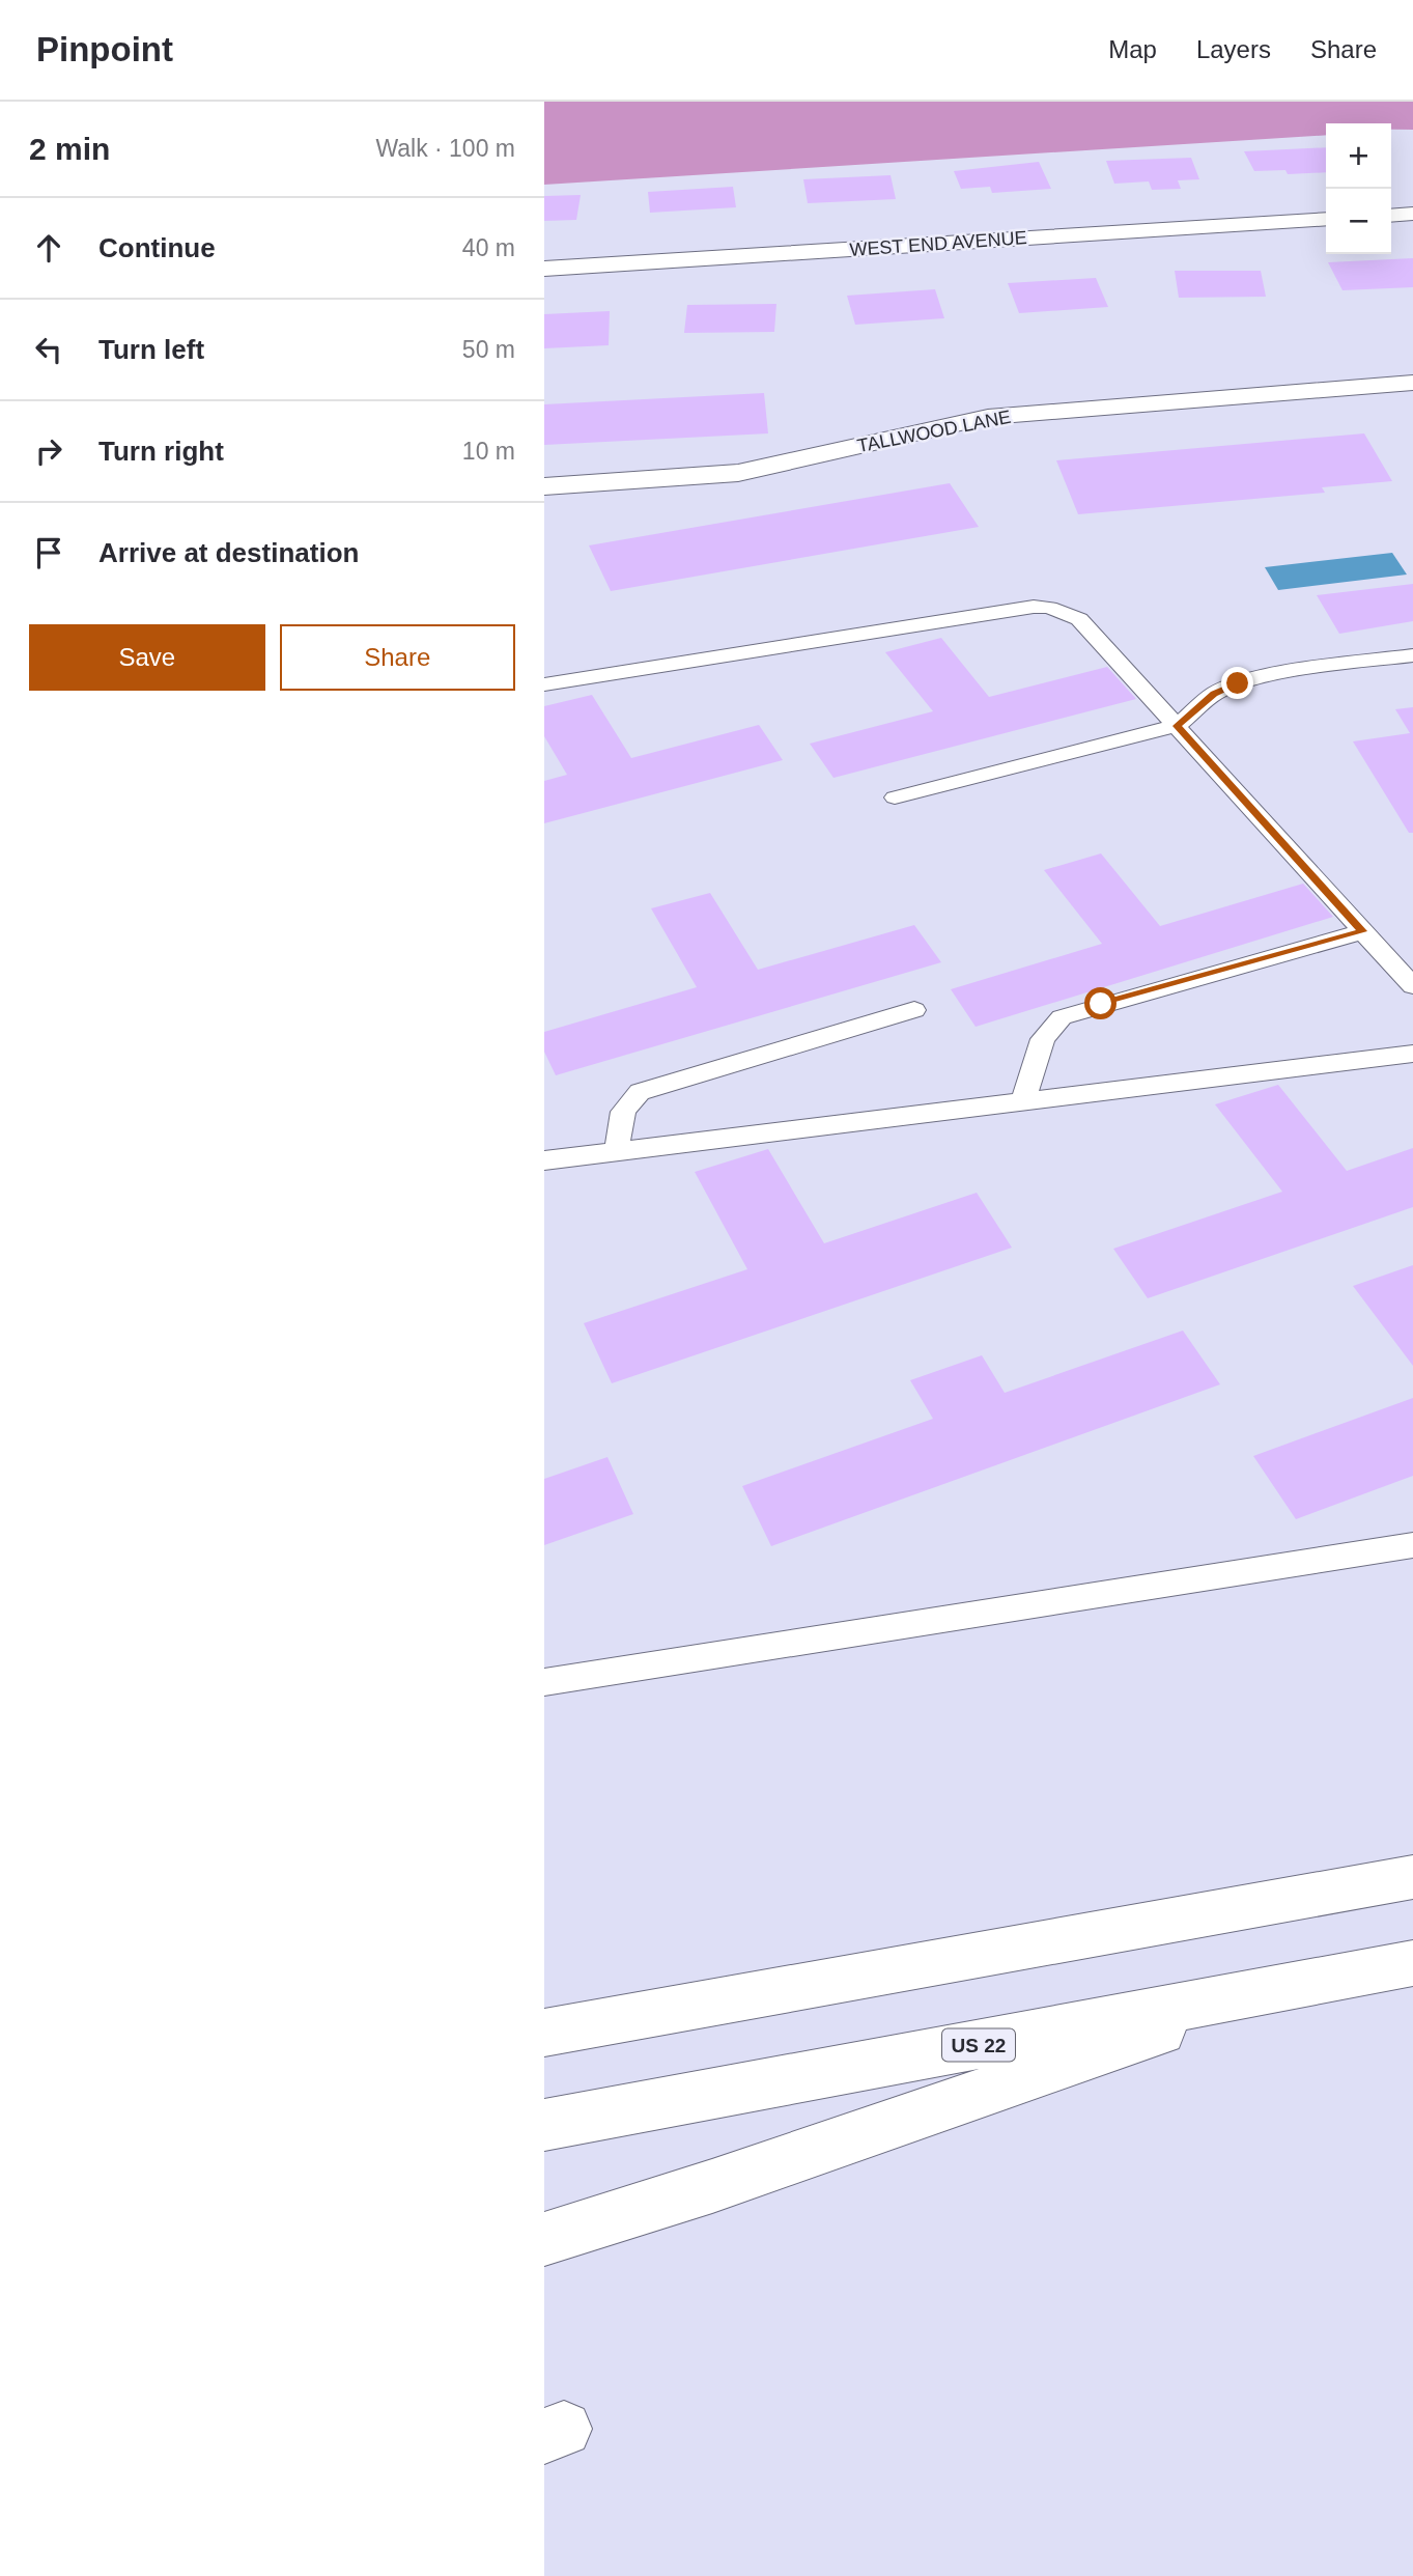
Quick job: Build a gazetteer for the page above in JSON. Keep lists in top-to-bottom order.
{
  "streets": {
    "main road": ["WEST END AVENUE", "TALLWOOD LANE", "US 22"]
  },
  "page": {
    "header": "Pinpoint",
    "nav": ["Map", "Layers", "Share"],
    "heading": ["2 min", "Walk · 100 m"],
    "map_buttons": ["+", "−"],
    "list": [
      ["Continue", "40 m"],
      ["Turn left", "50 m"],
      ["Turn right", "10 m"],
      "Arrive at destination"
    ],
    "buttons": ["Save", "Share"]
  }
}
